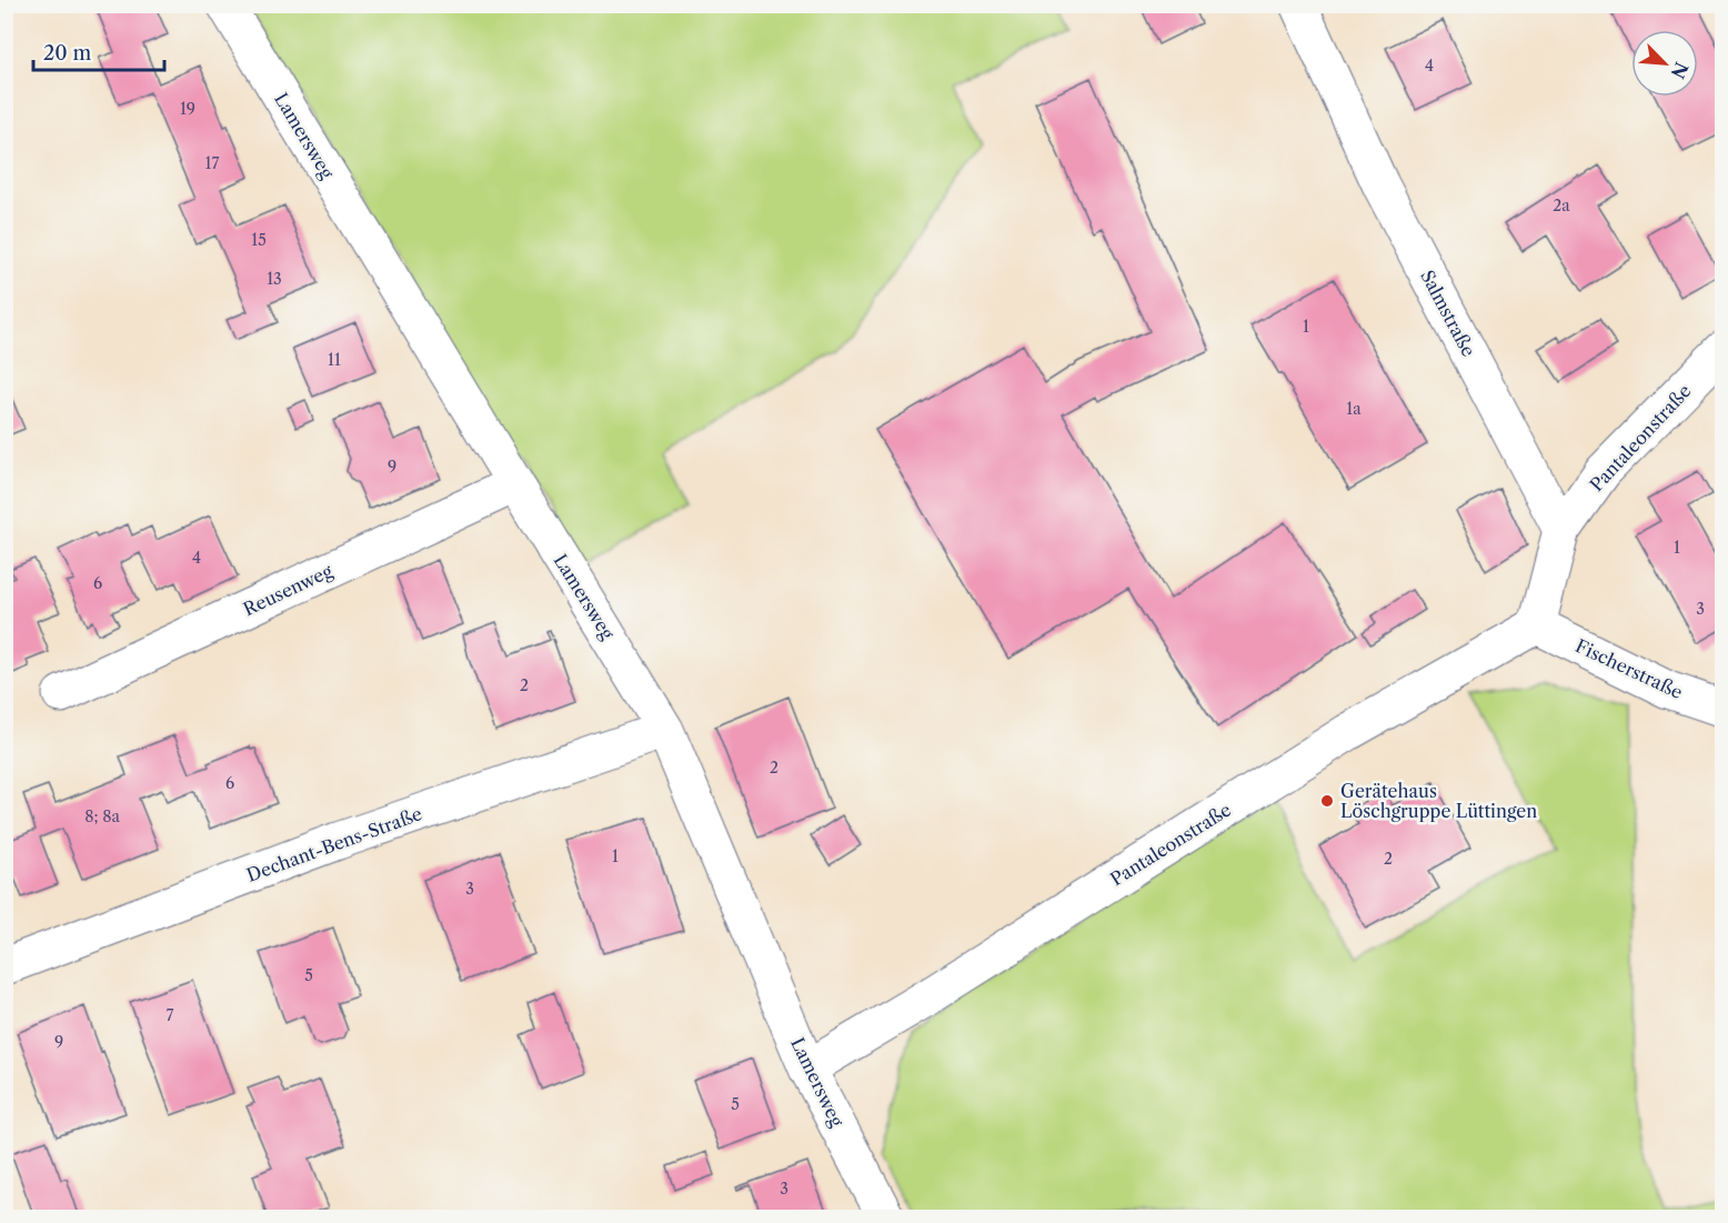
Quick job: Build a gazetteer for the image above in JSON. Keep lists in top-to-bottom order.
{
  "streets": {
    "street": [
      "Lamersweg",
      "Salmstraße",
      "Pantaleonstraße",
      "Reusenweg",
      "Fischerstraße",
      "Dechant-Bens-Straße"
    ]
  },
  "crossings": [
    ["Lamersweg", "Pantaleonstraße"],
    ["Lamersweg", "Reusenweg"],
    ["Lamersweg", "Dechant-Bens-Straße"],
    ["Salmstraße", "Pantaleonstraße"],
    ["Pantaleonstraße", "Fischerstraße"]
  ],
  "places": ["Gerätehaus Löschgruppe Lüttingen"],
  "house_numbers": [
    "4",
    "19",
    "17",
    "2a",
    "15",
    "13",
    "1",
    "11",
    "1a",
    "9",
    "1",
    "4",
    "6",
    "3",
    "2",
    "2",
    "6",
    "8; 8a",
    "1",
    "2",
    "3",
    "5",
    "7",
    "9",
    "5",
    "3"
  ],
  "scale_bar": "20 m",
  "north": "bottom right"
}
